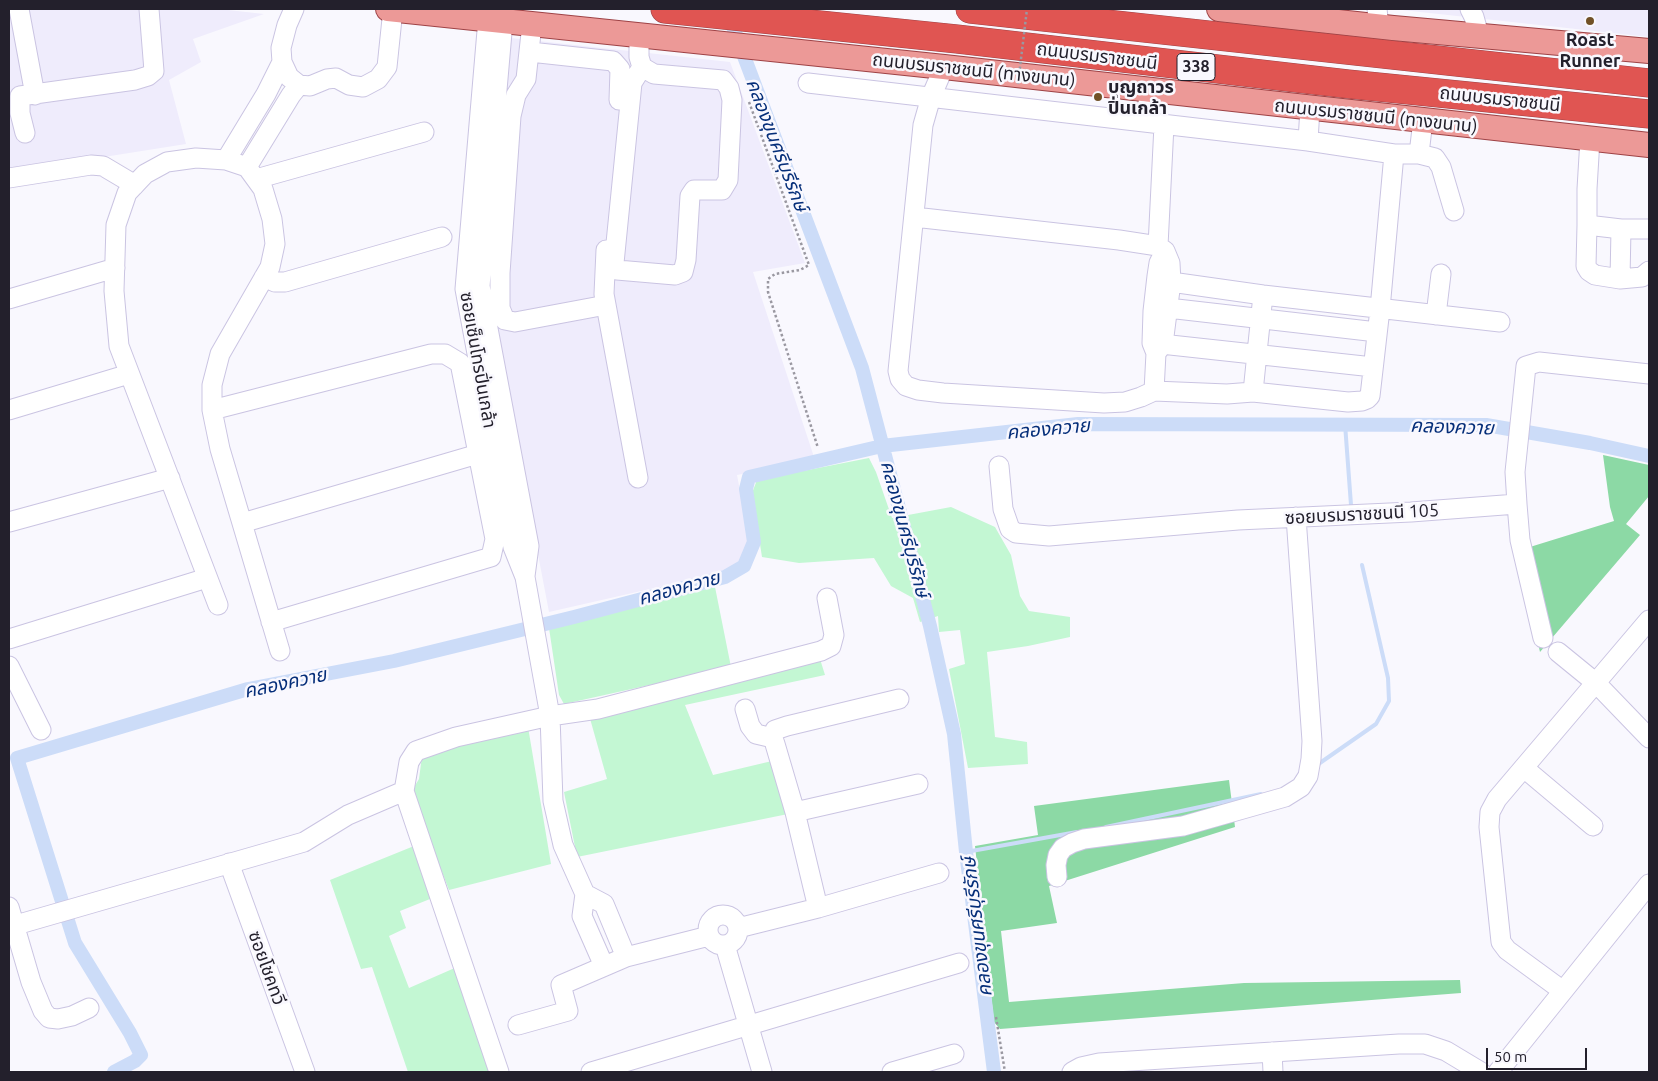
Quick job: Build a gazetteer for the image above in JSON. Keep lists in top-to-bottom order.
{
  "streets": {
    "highway": ["ถนนบรมราชชนนี", "338"],
    "main road": ["ถนนบรมราชชนนี (ทางขนาน)"],
    "street": ["ซอยเซ็นโทรปิ่นเกล้า", "ซอยบรมราชชนนี 105", "ซอยโชคทวี"]
  },
  "crossings": [
    ["ถนนบรมราชชนนี", "338"],
    ["ถนนบรมราชชนนี (ทางขนาน)", "ซอยเซ็นโทรปิ่นเกล้า"]
  ],
  "water": ["คลองขุนศรีบุรีรักษ์", "คลองควาย"],
  "places": ["Roast Runner", "บุญถาวร ปิ่นเกล้า"],
  "scale_bar": "50 m"
}
